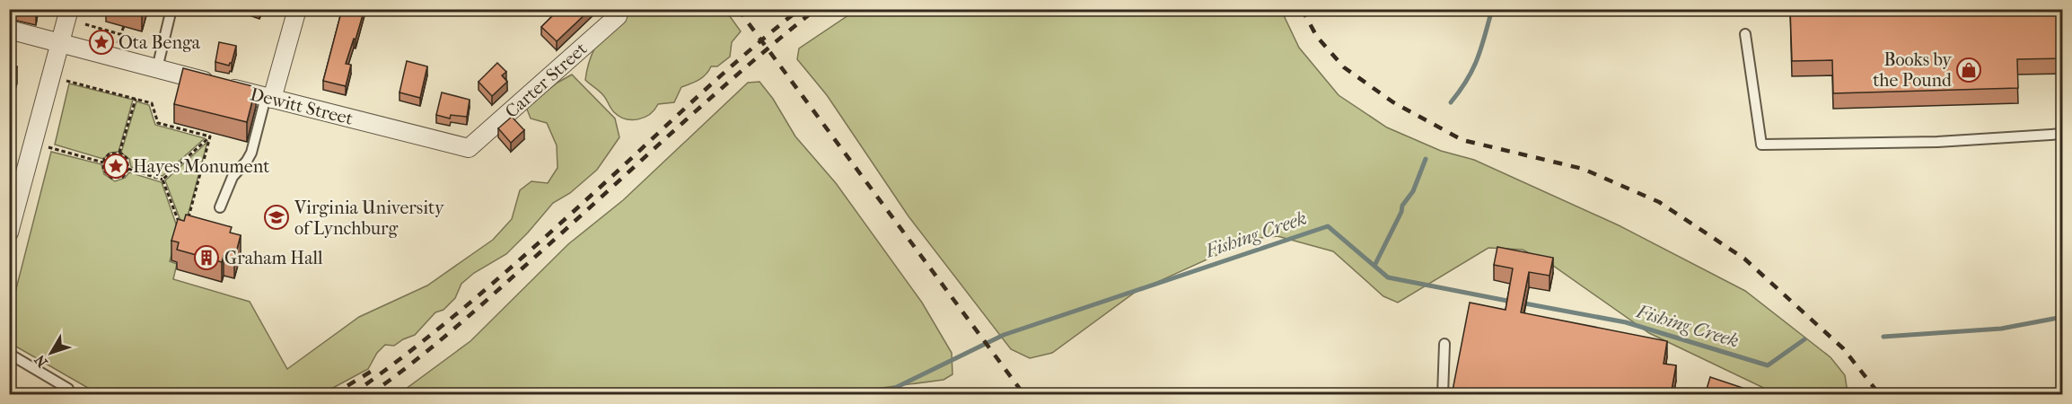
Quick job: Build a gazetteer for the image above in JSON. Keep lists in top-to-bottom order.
{
  "streets": {
    "street": ["Carter Street", "Dewitt Street"]
  },
  "crossings": [
    ["Carter Street", "Dewitt Street"]
  ],
  "water": ["Fishing Creek"],
  "places": {
    "place": ["Ota Benga", "Hayes Monument"],
    "shop": ["Books by the Pound"],
    "school or university": ["Virginia University of Lynchburg"],
    "building": ["Graham Hall"]
  },
  "north": "bottom left"
}
